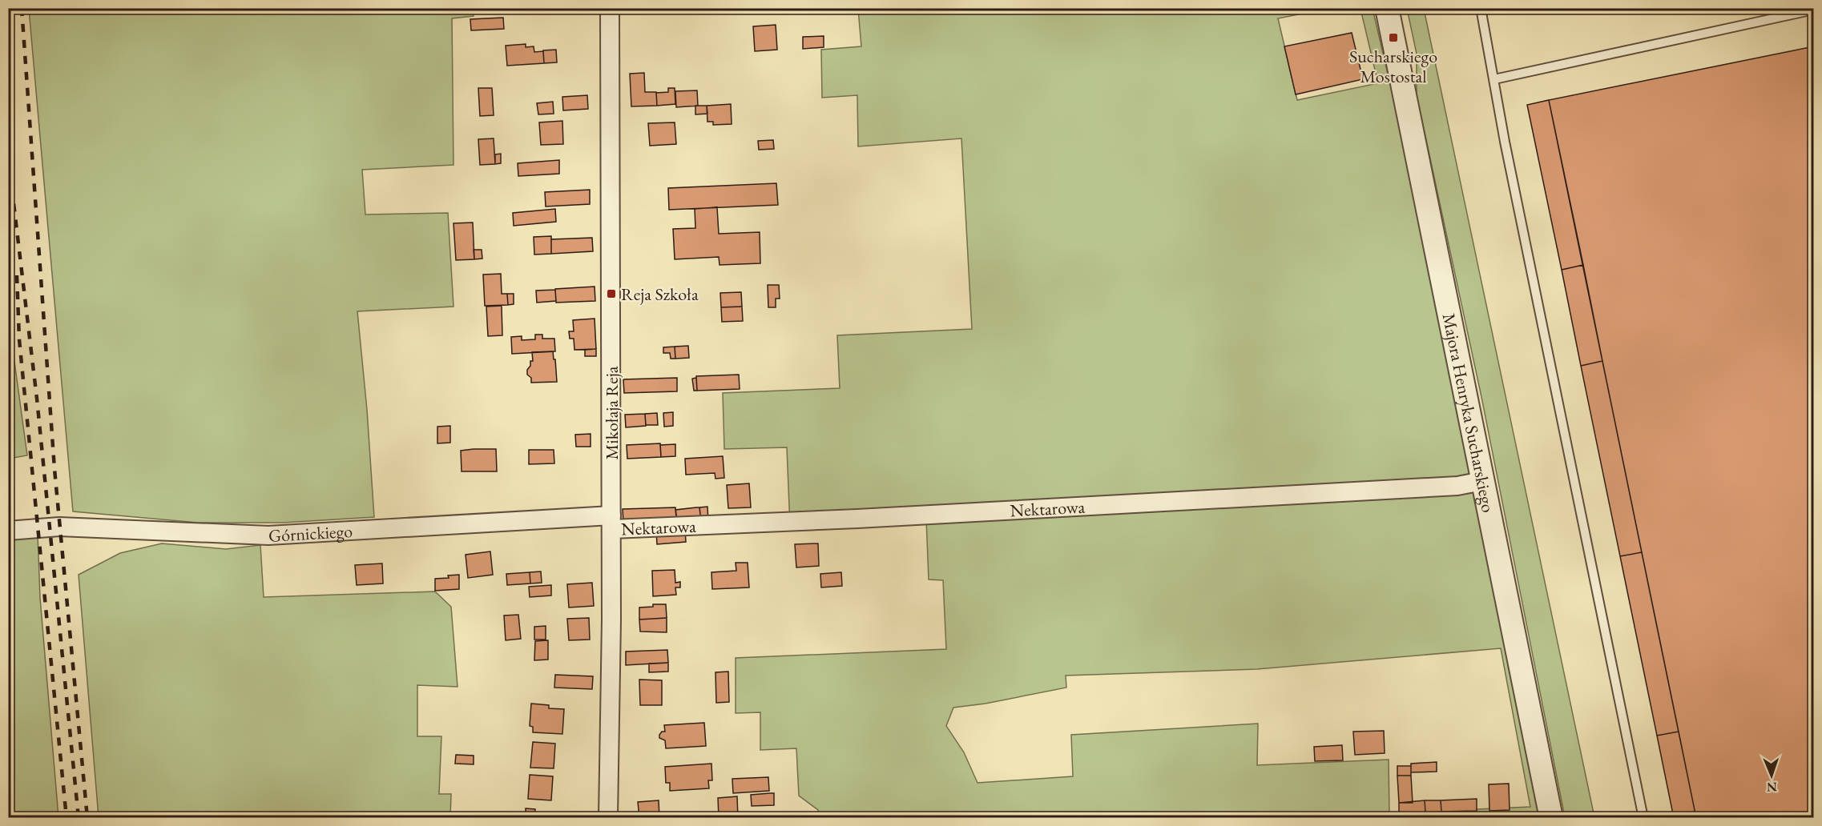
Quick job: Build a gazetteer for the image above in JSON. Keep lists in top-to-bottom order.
{
  "streets": {
    "street": [
      "Mikołaja Reja",
      "Majora Henryka Sucharskiego",
      "Nektarowa",
      "Górnickiego"
    ]
  },
  "crossings": [
    ["Mikołaja Reja", "Nektarowa"],
    ["Mikołaja Reja", "Górnickiego"],
    ["Majora Henryka Sucharskiego", "Nektarowa"],
    ["Nektarowa", "Górnickiego"]
  ],
  "places": {
    "transit": ["Sucharskiego Mostostal", "Reja Szkoła"]
  },
  "north": "bottom"
}
